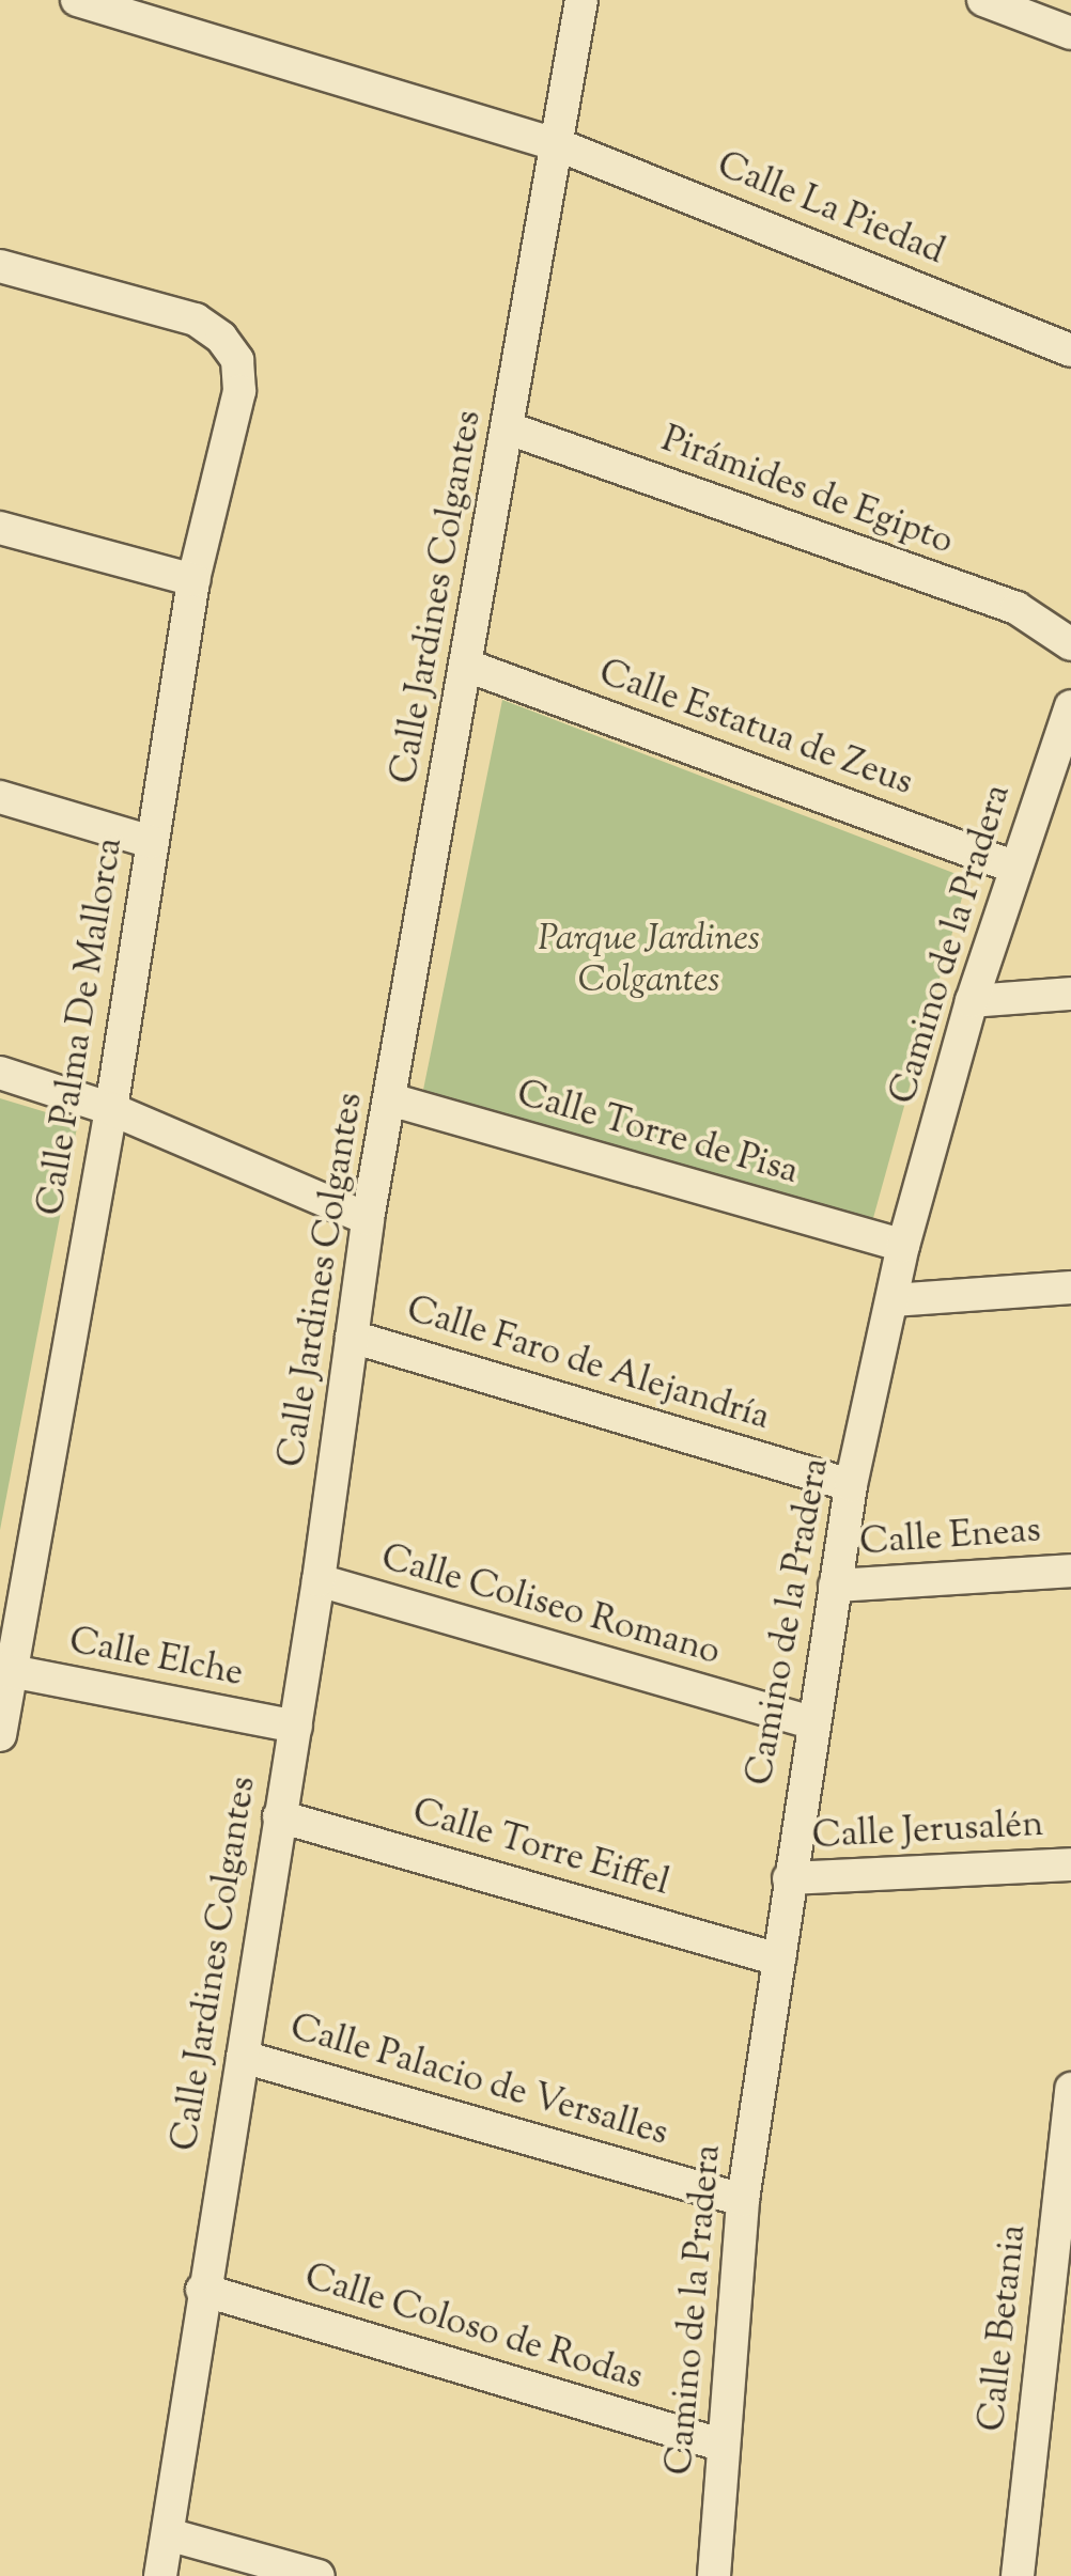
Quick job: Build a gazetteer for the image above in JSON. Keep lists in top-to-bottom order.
{
  "streets": {
    "street": [
      "Calle La Piedad",
      "Pirámides de Egipto",
      "Calle Jardines Colgantes",
      "Calle Estatua de Zeus",
      "Camino de la Pradera",
      "Calle Palma De Mallorca",
      "Calle Torre de Pisa",
      "Calle Faro de Alejandría",
      "Calle Eneas",
      "Calle Coliseo Romano",
      "Calle Elche",
      "Calle Jerusalén",
      "Calle Torre Eiffel",
      "Calle Palacio de Versalles",
      "Calle Coloso de Rodas",
      "Calle Betania"
    ]
  },
  "crossings": [
    ["Calle La Piedad", "Calle Jardines Colgantes"],
    ["Pirámides de Egipto", "Calle Jardines Colgantes"],
    ["Calle Jardines Colgantes", "Calle Estatua de Zeus"],
    ["Calle Jardines Colgantes", "Calle Torre de Pisa"],
    ["Calle Jardines Colgantes", "Calle Faro de Alejandría"],
    ["Calle Jardines Colgantes", "Calle Coliseo Romano"],
    ["Calle Jardines Colgantes", "Calle Elche"],
    ["Calle Jardines Colgantes", "Calle Torre Eiffel"],
    ["Calle Jardines Colgantes", "Calle Palacio de Versalles"],
    ["Calle Jardines Colgantes", "Calle Coloso de Rodas"],
    ["Calle Estatua de Zeus", "Camino de la Pradera"],
    ["Camino de la Pradera", "Calle Torre de Pisa"],
    ["Camino de la Pradera", "Calle Faro de Alejandría"],
    ["Camino de la Pradera", "Calle Eneas"],
    ["Camino de la Pradera", "Calle Coliseo Romano"],
    ["Camino de la Pradera", "Calle Jerusalén"],
    ["Camino de la Pradera", "Calle Torre Eiffel"],
    ["Camino de la Pradera", "Calle Palacio de Versalles"],
    ["Camino de la Pradera", "Calle Coloso de Rodas"],
    ["Calle Palma De Mallorca", "Calle Elche"]
  ],
  "parks": ["Parque Jardines Colgantes"]
}
